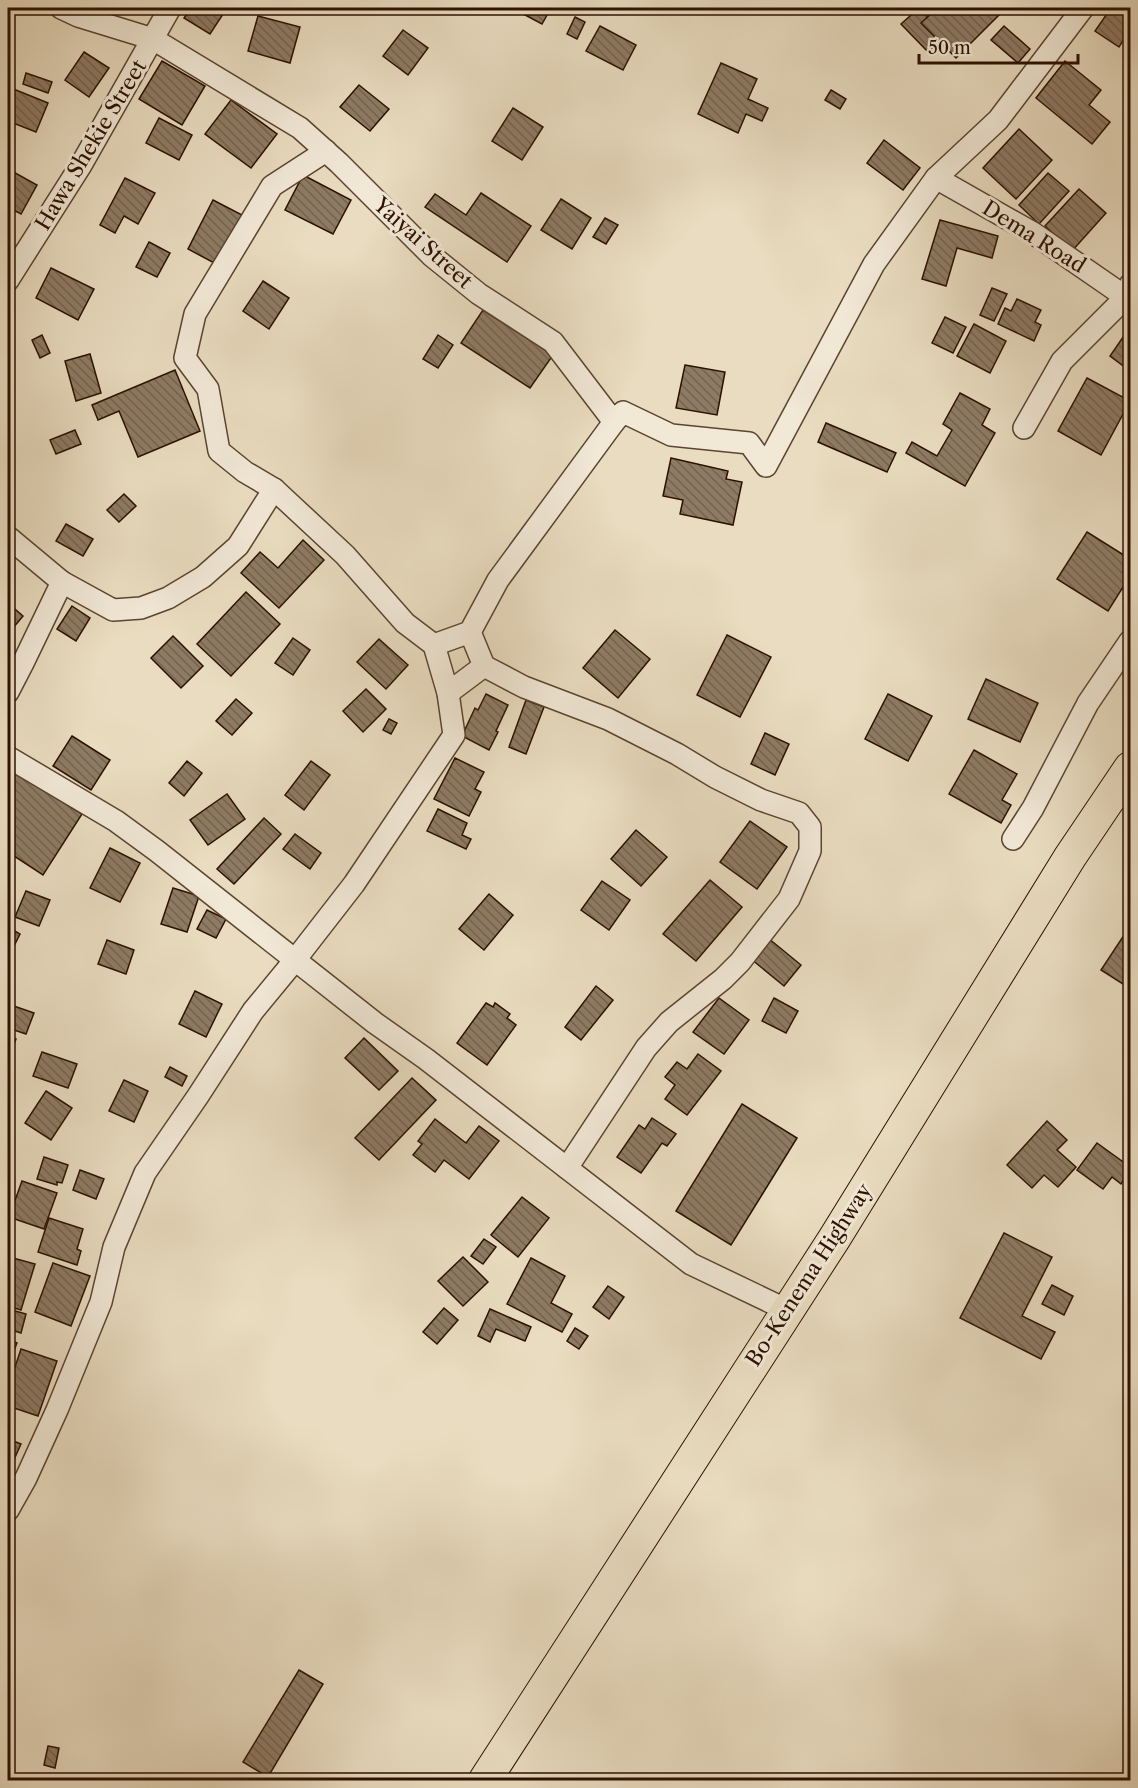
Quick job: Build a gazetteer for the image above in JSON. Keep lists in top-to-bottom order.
{
  "streets": {
    "highway": ["Bo-Kenema Highway"],
    "street": ["Hawa Shekie Street", "Dema Road", "Yaiyai Street"]
  },
  "crossings": [
    ["Hawa Shekie Street", "Yaiyai Street"]
  ],
  "scale_bar": "50 m"
}
